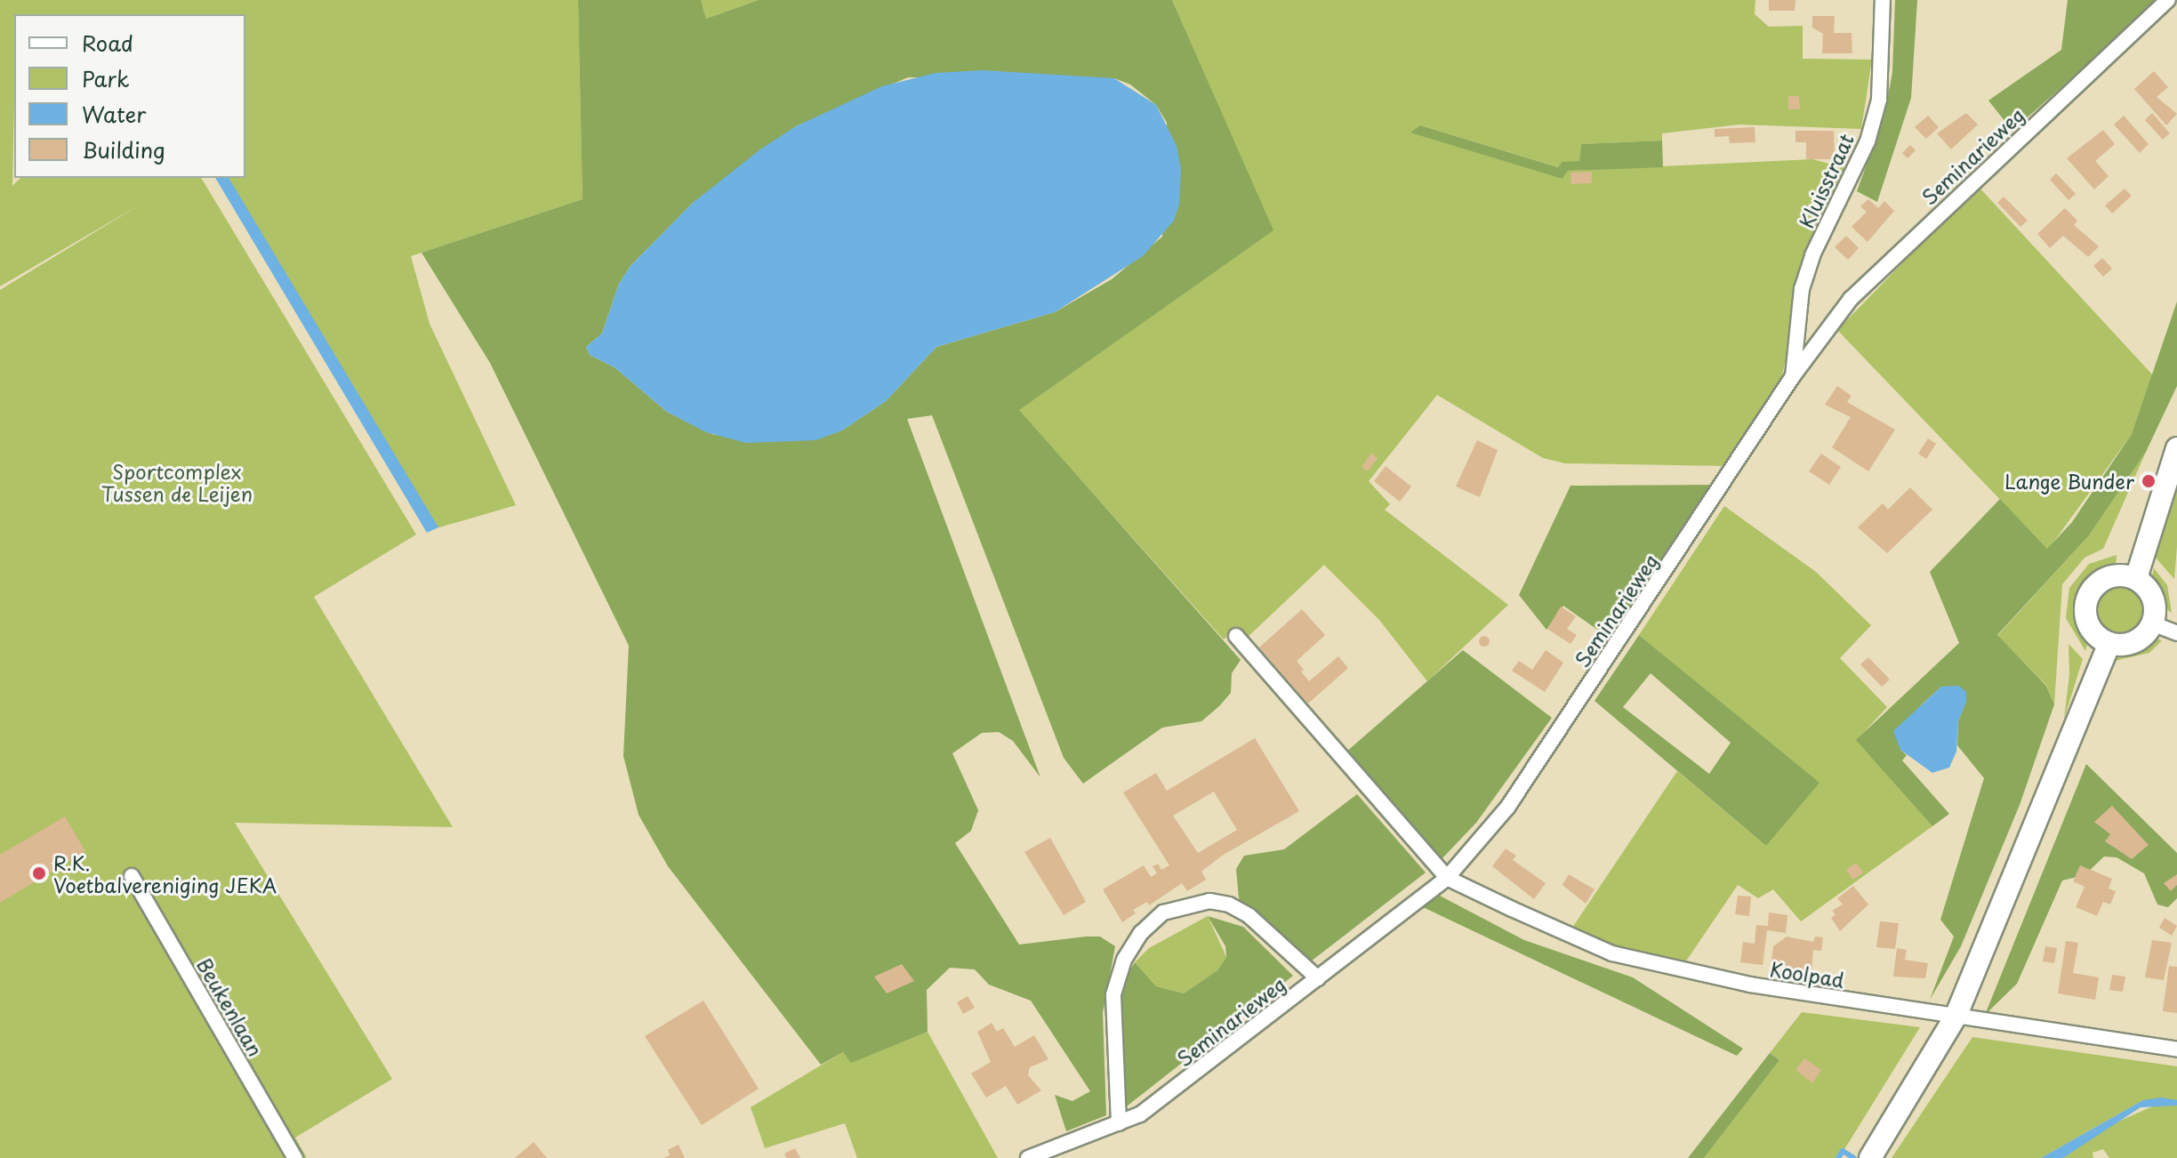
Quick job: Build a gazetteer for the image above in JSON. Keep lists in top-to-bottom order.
{
  "streets": {
    "street": [
      "Seminarieweg",
      "Kluisstraat",
      "Koolpad",
      "Beukenlaan"
    ]
  },
  "crossings": [
    ["Seminarieweg", "Kluisstraat"],
    ["Seminarieweg", "Koolpad"]
  ],
  "parks": ["Sportcomplex Tussen de Leijen"],
  "places": ["Lange Bunder", "R.K. Voetbalvereniging JEKA"],
  "legend": [
    "Road",
    "Park",
    "Water",
    "Building"
  ]
}
